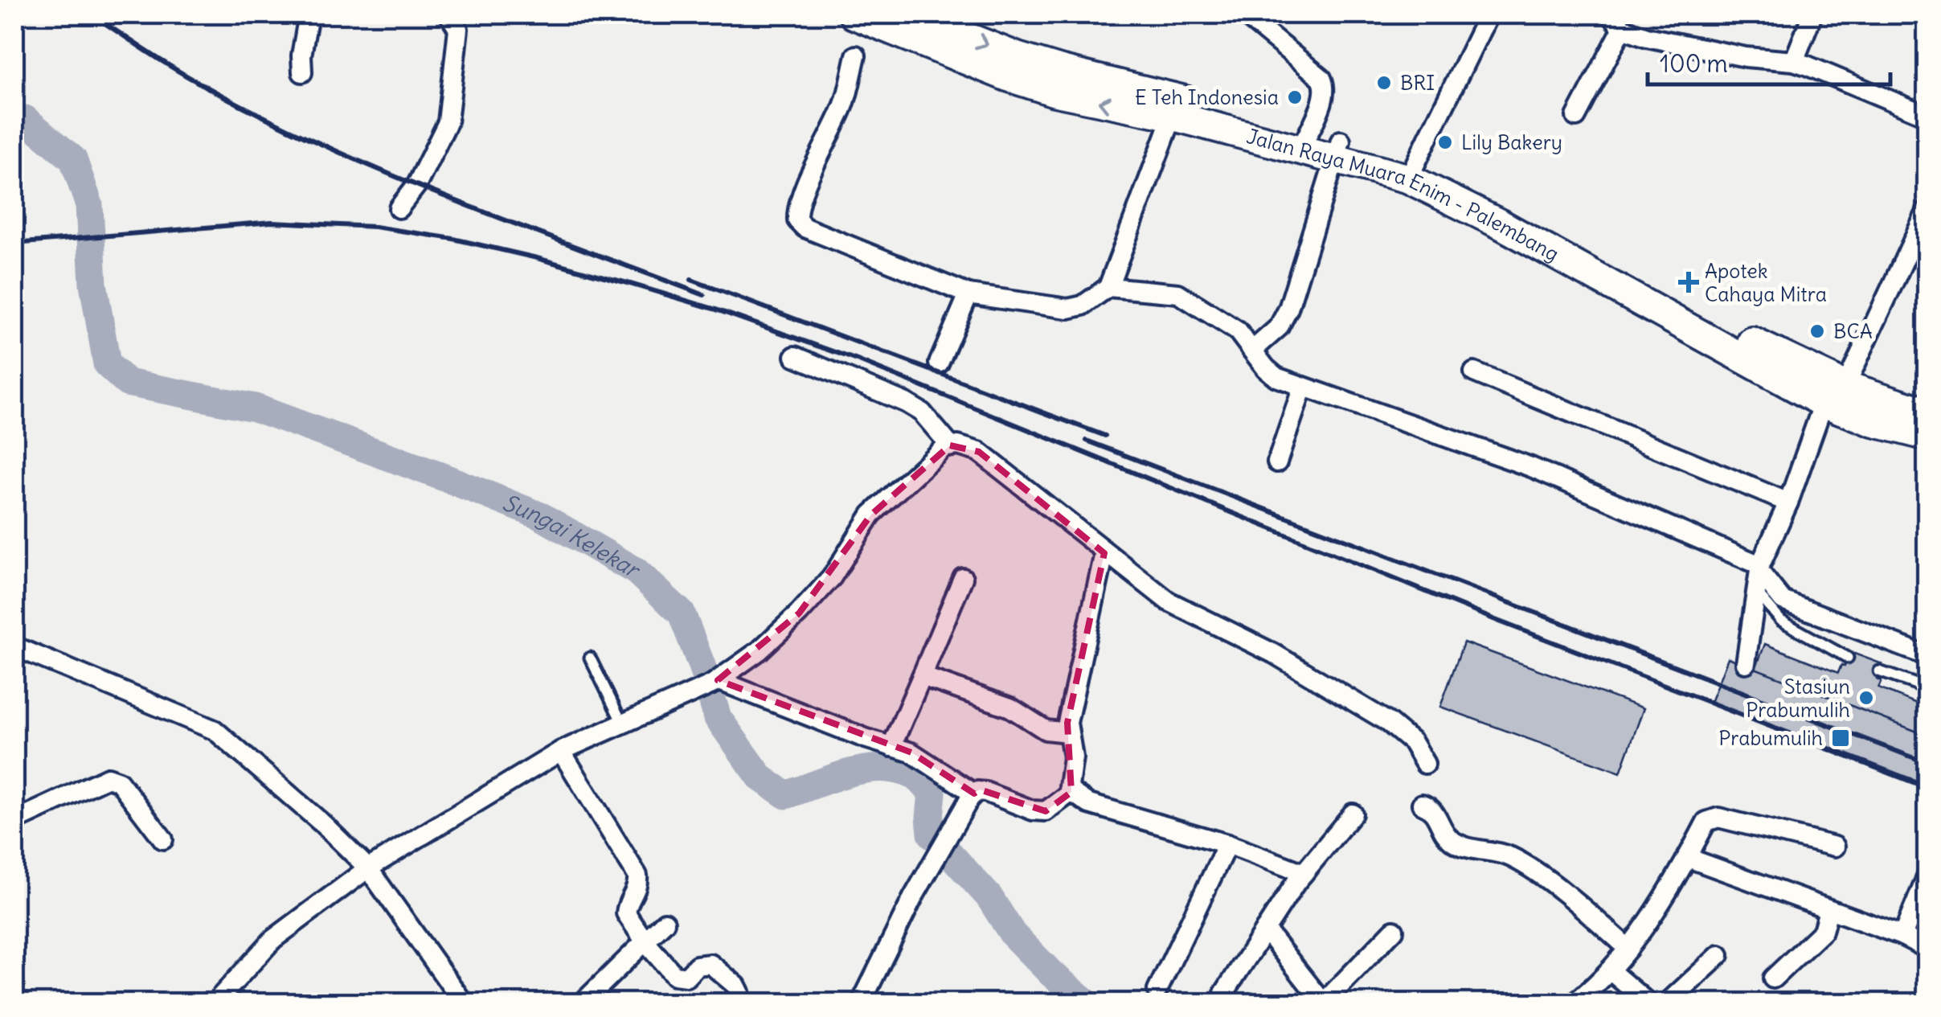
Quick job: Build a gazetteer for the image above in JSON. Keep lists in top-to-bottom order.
{
  "streets": {
    "main road": ["Jalan Raya Muara Enim - Palembang"]
  },
  "water": ["Sungai Kelekar"],
  "places": {
    "other": [
      "BRI",
      "E Teh Indonesia",
      "Lily Bakery",
      "BCA",
      "Stasiun Prabumulih"
    ],
    "health": ["Apotek Cahaya Mitra"],
    "transit": ["Prabumulih"]
  },
  "scale_bar": "100 m"
}
